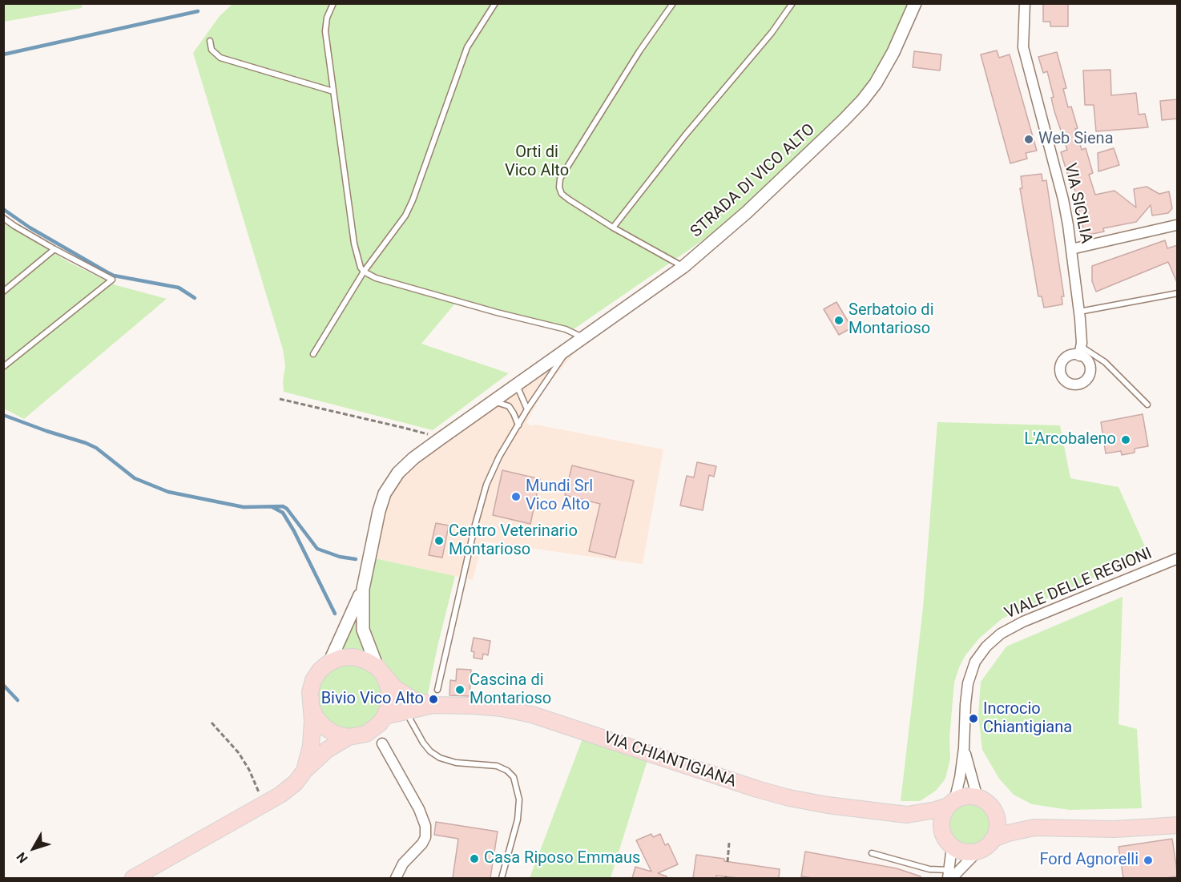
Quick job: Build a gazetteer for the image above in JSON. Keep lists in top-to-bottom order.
{
  "streets": {
    "main road": ["VIA CHIANTIGIANA"],
    "street": ["STRADA DI VICO ALTO", "VIA SICILIA", "VIALE DELLE REGIONI"]
  },
  "crossings": [
    ["STRADA DI VICO ALTO", "VIA CHIANTIGIANA"],
    ["VIALE DELLE REGIONI", "VIA CHIANTIGIANA"]
  ],
  "parks": ["Orti di Vico Alto"],
  "places": [
    "Web Siena",
    "Serbatoio di Montarioso",
    "L'Arcobaleno",
    "Mundi Srl Vico Alto",
    "Centro Veterinario Montarioso",
    "Cascina di Montarioso",
    "Bivio Vico Alto",
    "Incrocio Chiantigiana",
    "Casa Riposo Emmaus",
    "Ford Agnorelli"
  ],
  "north": "bottom left"
}
